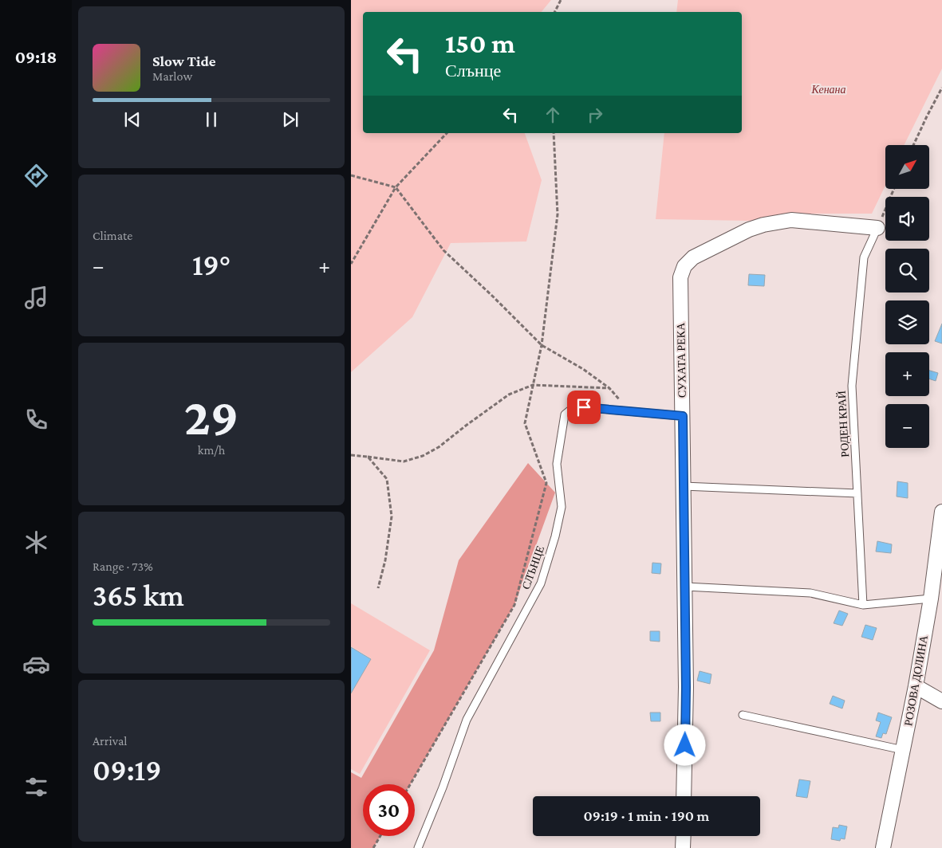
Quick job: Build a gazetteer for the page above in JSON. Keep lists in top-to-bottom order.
{
  "streets": {
    "street": ["СУХАТА РЕКА", "РОЗОВА ДОЛИНА"],
    "lane": ["РОДЕН КРАЙ", "СЛЪНЦЕ"]
  },
  "crossings": [
    ["СУХАТА РЕКА", "РОДЕН КРАЙ"],
    ["СУХАТА РЕКА", "СЛЪНЦЕ"]
  ],
  "parks": ["Кенана"],
  "north": "top right",
  "page": {
    "tabs": "09:18",
    "turn": ["150 m", "Слънце"],
    "song": ["Slow Tide", "Marlow"],
    "map_buttons": ["+", "−"],
    "tile": [
      "Climate",
      ["29", "km/h"],
      ["Range · 73%", "365 km"],
      ["Arrival", "09:19"]
    ],
    "heat": ["−", "19°", "+"],
    "limit": "30",
    "trip": "09:19 · 1 min · 190 m"
  }
}
